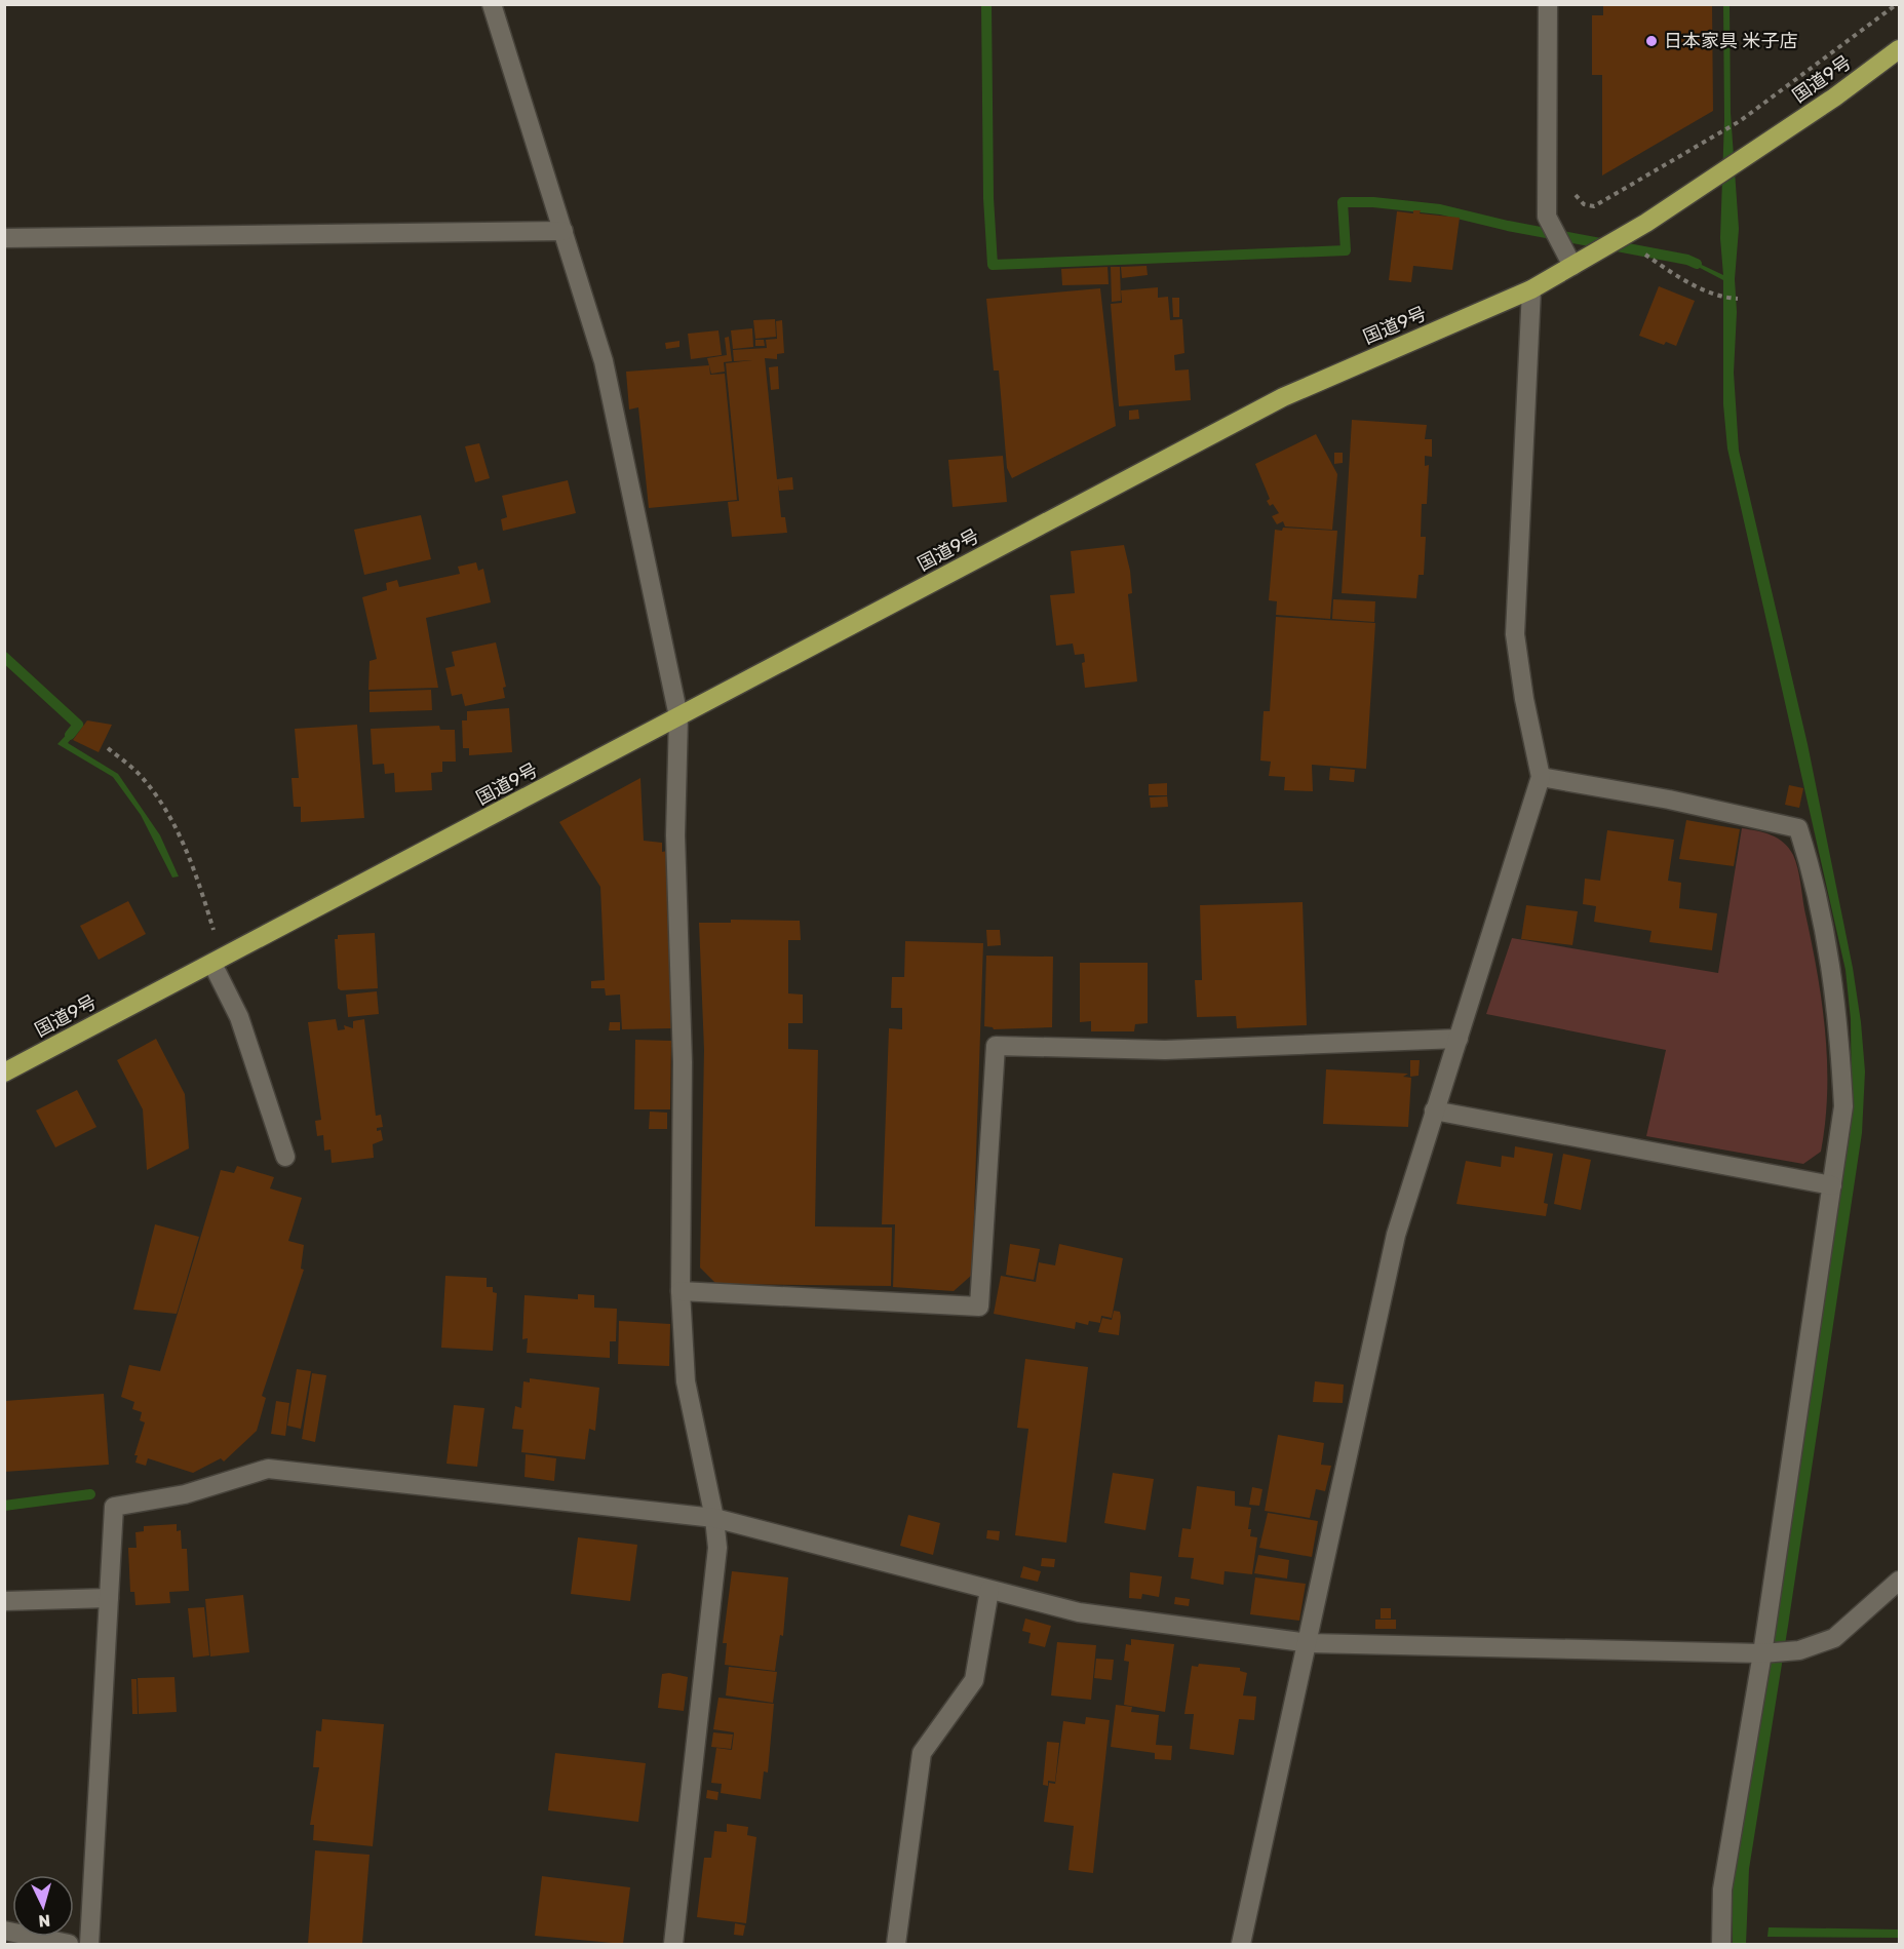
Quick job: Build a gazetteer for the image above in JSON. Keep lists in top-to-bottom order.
{
  "streets": {
    "highway": ["国道9号"]
  },
  "places": ["日本家具 米子店"],
  "north": "bottom"
}
